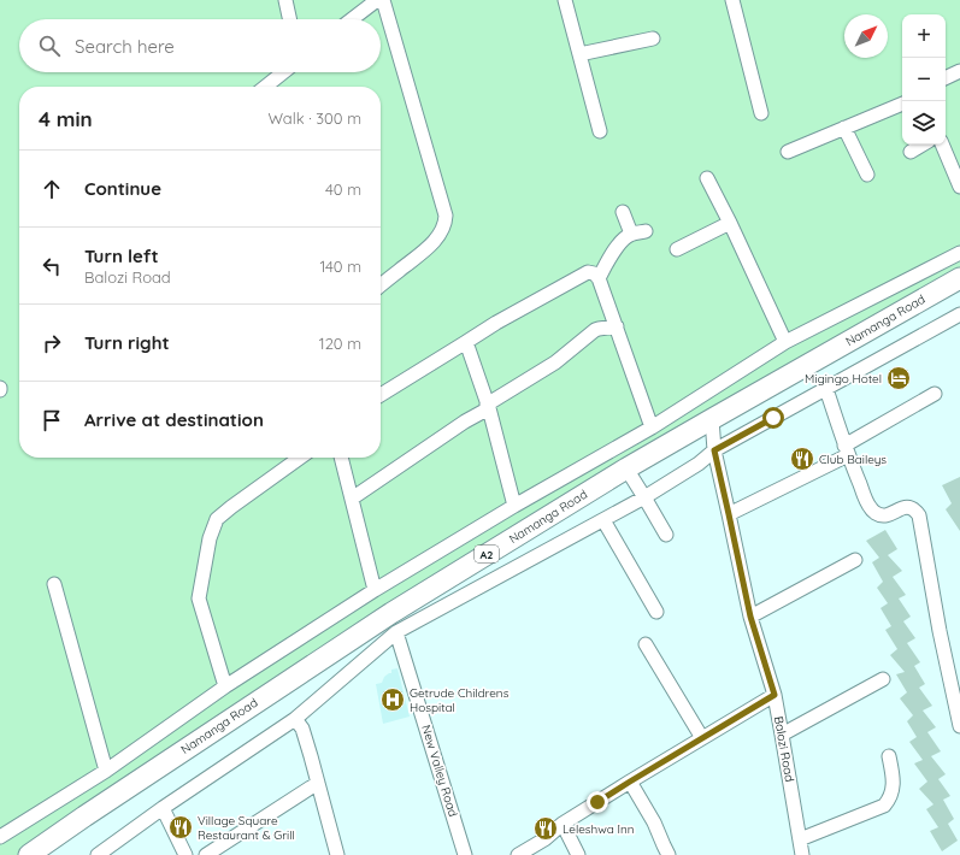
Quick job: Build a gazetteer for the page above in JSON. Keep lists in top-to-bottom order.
{
  "streets": {
    "highway": ["Namanga Road", "A2"],
    "street": ["Balozi Road", "New Valley Road"]
  },
  "crossings": [
    ["Namanga Road", "Balozi Road"]
  ],
  "places": {
    "hotel": ["Migingo Hotel"],
    "restaurant": ["Club Baileys", "Village Square Restaurant & Grill", "Leleshwa Inn"],
    "hospital": ["Getrude Childrens Hospital"]
  },
  "north": "top right",
  "page": {
    "map_buttons": ["+", "−"],
    "search": "Search here",
    "heading": ["4 min", "Walk · 300 m"],
    "list": [
      ["Continue", "40 m"],
      ["Turn left", "Balozi Road", "140 m"],
      ["Turn right", "120 m"],
      "Arrive at destination"
    ]
  }
}
